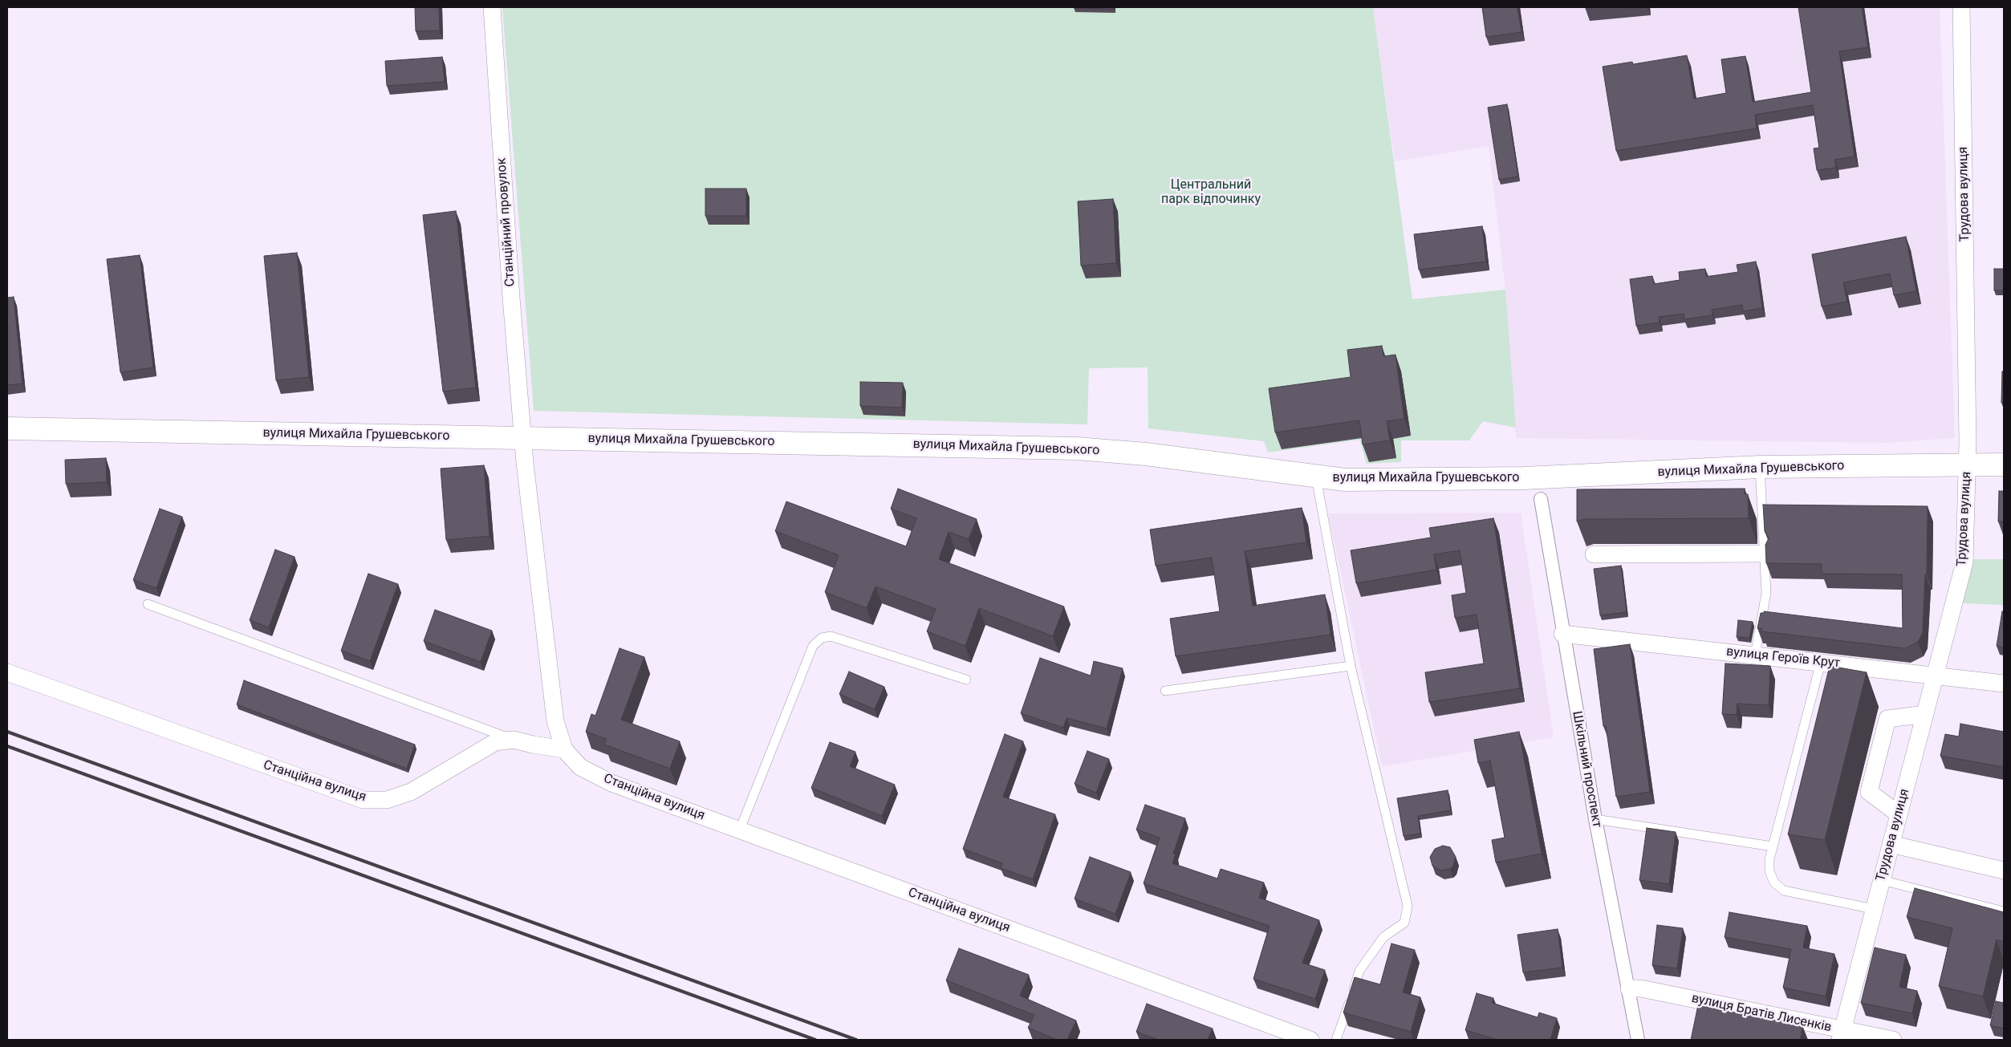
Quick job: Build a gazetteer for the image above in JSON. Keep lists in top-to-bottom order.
{
  "streets": {
    "main road": ["вулиця Михайла Грушевського"],
    "street": [
      "Трудова вулиця",
      "Станційний провулок",
      "вулиця Героїв Крут",
      "Шкільний проспект",
      "Станційна вулиця",
      "вулиця Братів Лисенків"
    ]
  },
  "crossings": [
    ["Трудова вулиця", "вулиця Михайла Грушевського"],
    ["Трудова вулиця", "вулиця Героїв Крут"],
    ["Трудова вулиця", "вулиця Братів Лисенків"],
    ["Станційний провулок", "вулиця Михайла Грушевського"],
    ["Станційний провулок", "Станційна вулиця"],
    ["вулиця Героїв Крут", "Шкільний проспект"],
    ["Шкільний проспект", "вулиця Братів Лисенків"]
  ],
  "parks": ["Центральний парк відпочинку"]
}
